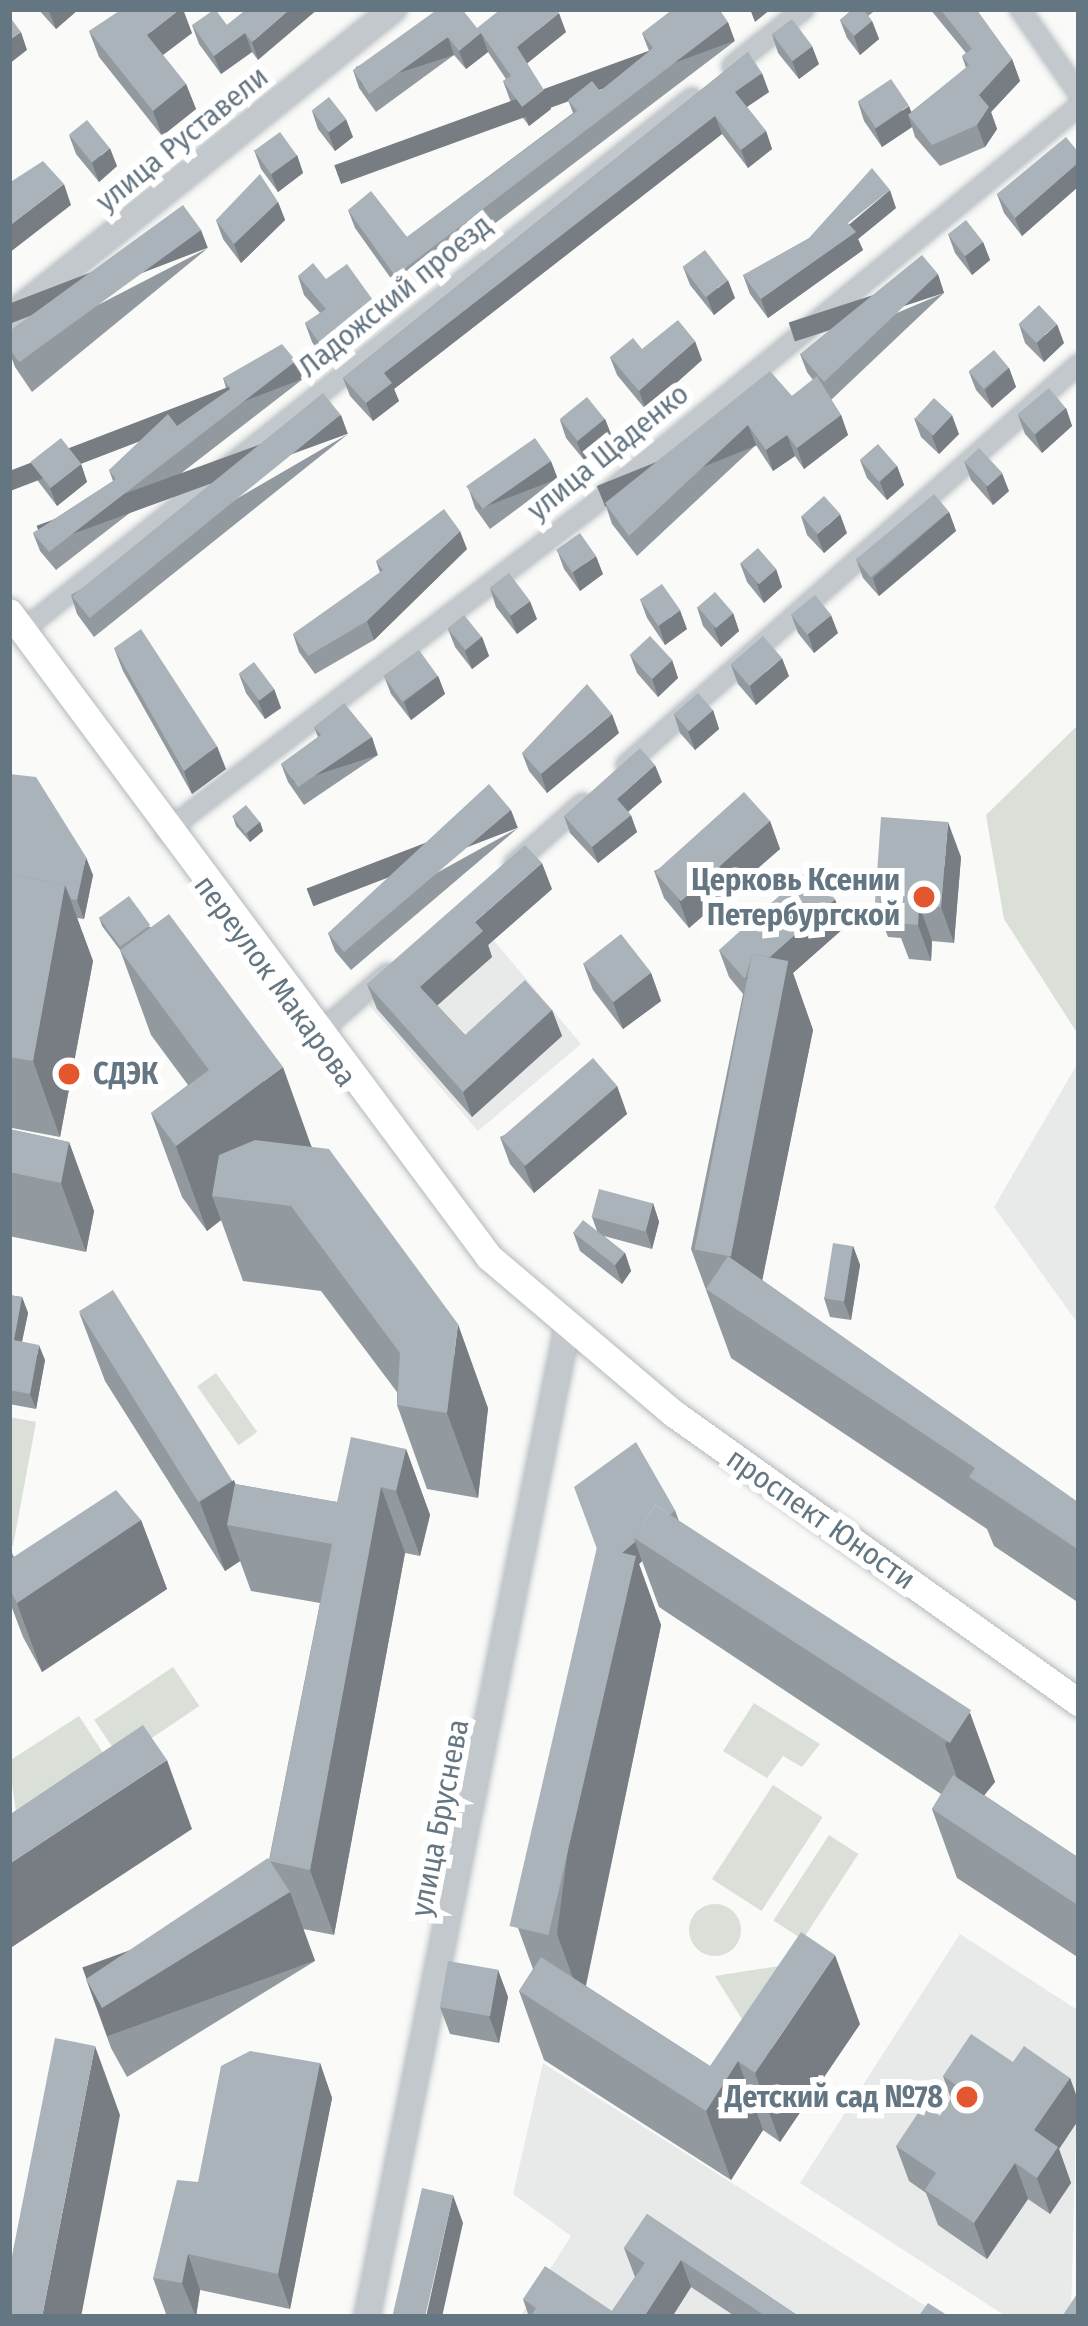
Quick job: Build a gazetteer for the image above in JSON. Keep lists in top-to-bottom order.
{
  "streets": {
    "main road": ["переулок Макарова", "проспект Юности"],
    "street": [
      "улица Руставели",
      "Ладожский проезд",
      "улица Щаденко",
      "улица Бруснева"
    ]
  },
  "crossings": [
    ["Ладожский проезд", "переулок Макарова"],
    ["улица Щаденко", "переулок Макарова"],
    ["переулок Макарова", "проспект Юности"],
    ["переулок Макарова", "улица Бруснева"],
    ["проспект Юности", "улица Бруснева"]
  ],
  "places": ["Церковь Ксении Петербургской", "СДЭК", "Детский сад №78"]
}
